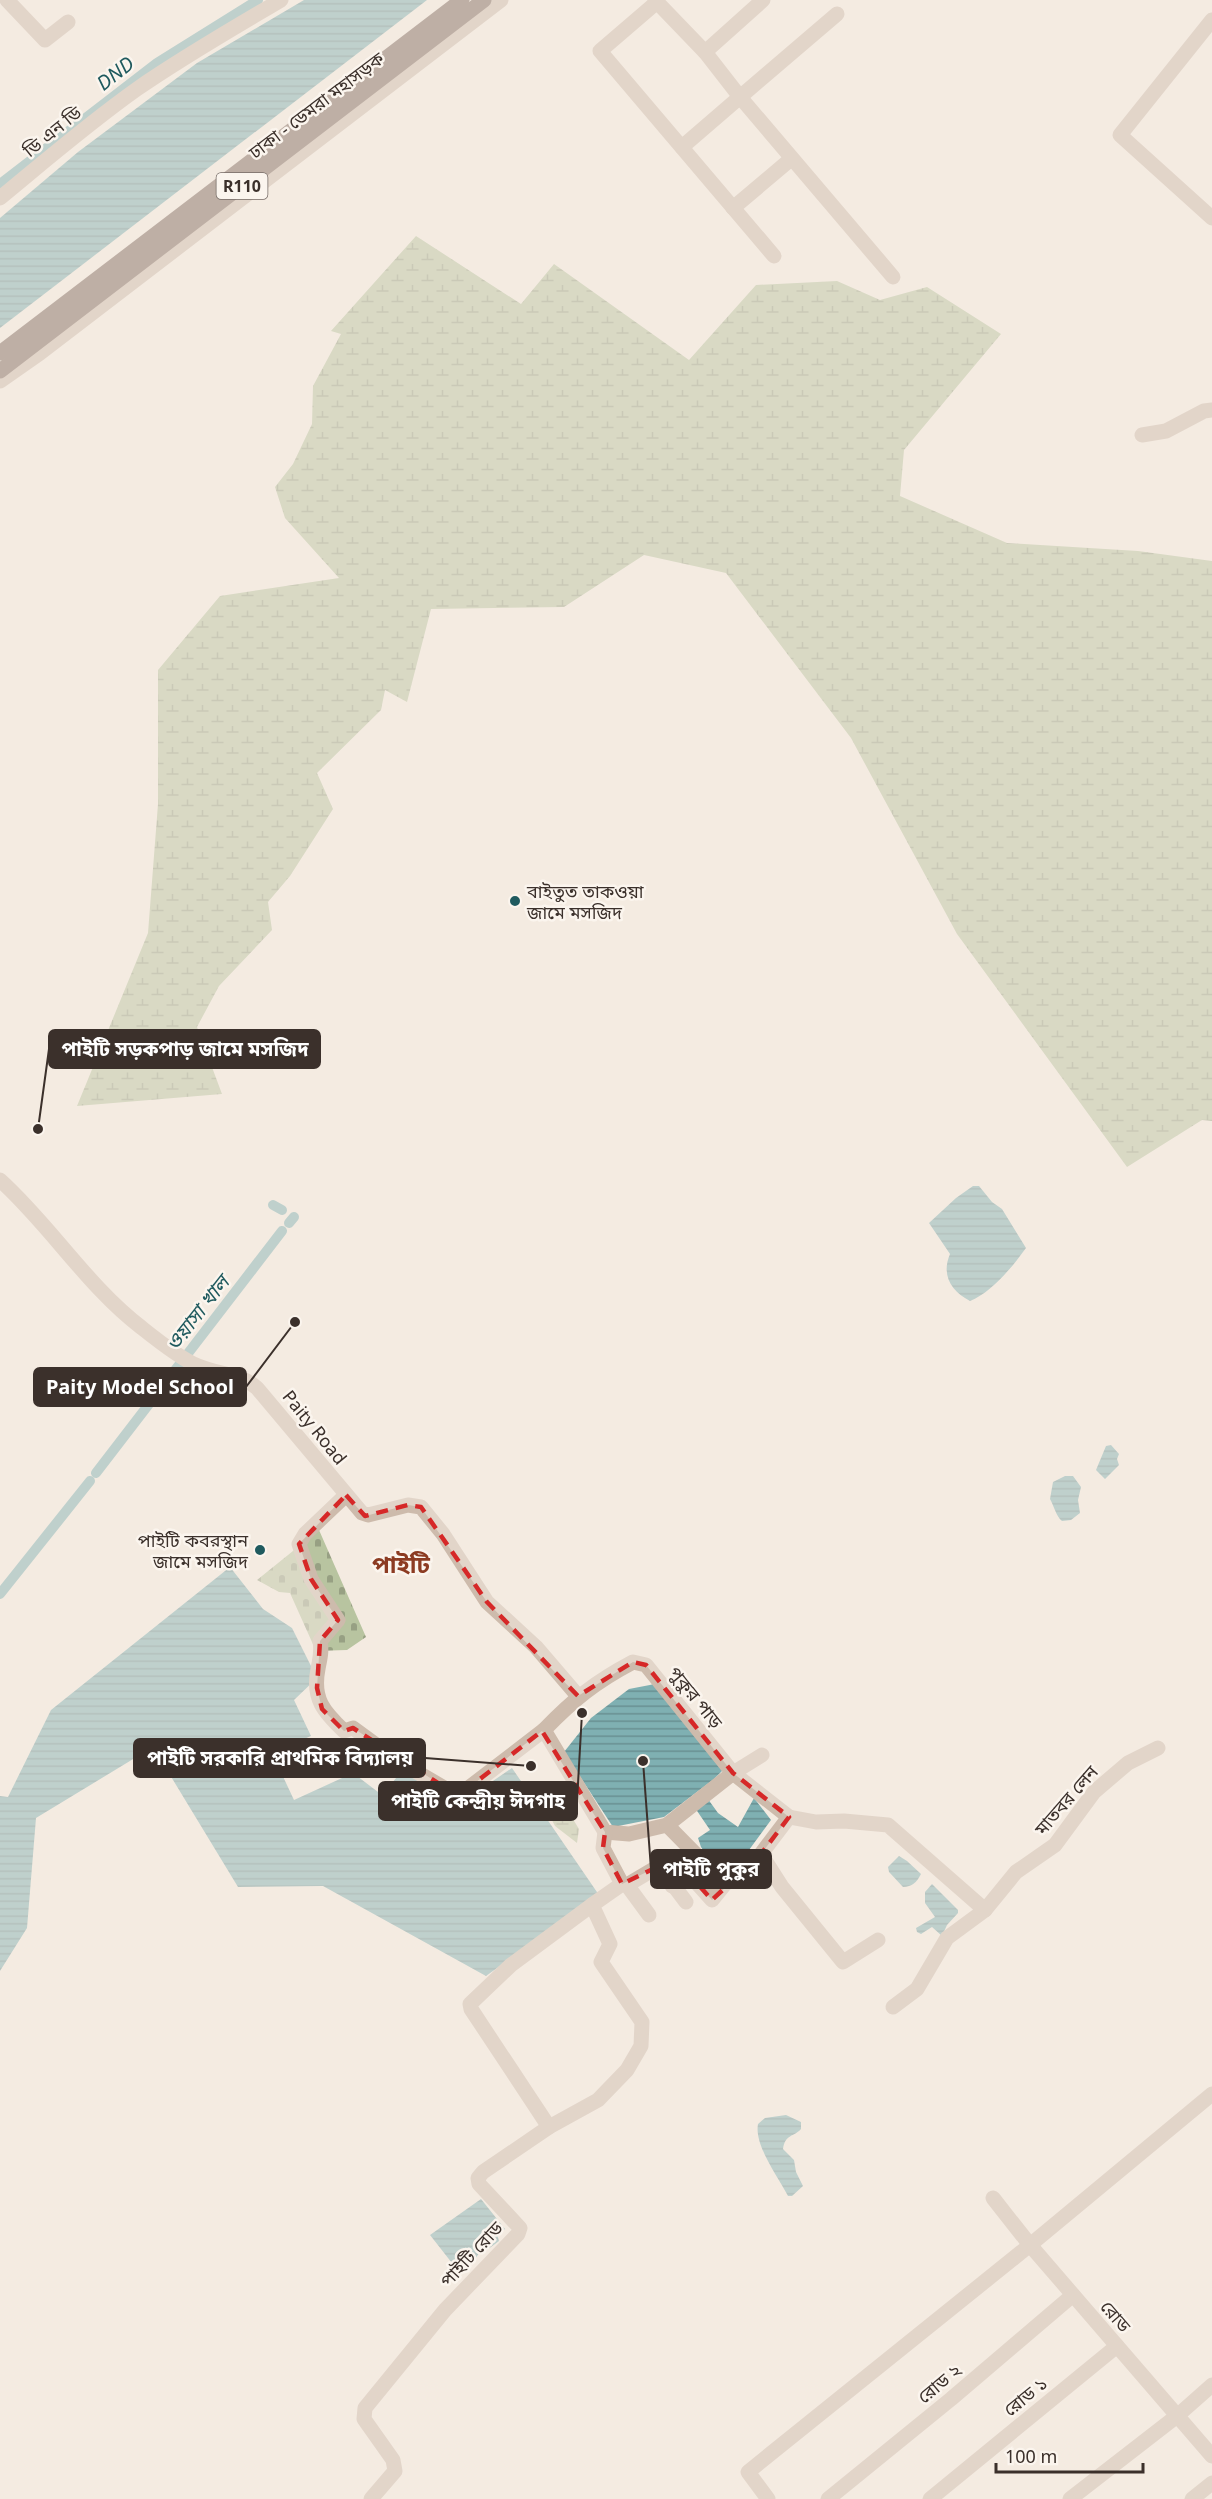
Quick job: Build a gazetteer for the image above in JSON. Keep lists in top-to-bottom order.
{
  "streets": {
    "main road": ["ঢাকা - ডেমরা মহাসড়ক", "R110"],
    "street": [
      "ডি এন ডি",
      "Paity Road",
      "পুকুর পাড়",
      "মাতবর লেন",
      "পাইটি রোড",
      "রোড",
      "রোড ২",
      "রোড ১"
    ]
  },
  "crossings": [
    ["Paity Road", "পুকুর পাড়"],
    ["রোড", "রোড ২"],
    ["রোড", "রোড ১"]
  ],
  "districts": ["পাইটি"],
  "water": ["DND", "ওয়াসা খাল"],
  "places": [
    "বাইতুত তাকওয়া জামে মসজিদ",
    "পাইটি সড়কপাড় জামে মসজিদ",
    "Paity Model School",
    "পাইটি কবরস্থান জামে মসজিদ",
    "পাইটি কেন্দ্রীয় ঈদগাহ",
    "পাইটি পুকুর",
    "পাইটি সরকারি প্রাথমিক বিদ্যালয়"
  ],
  "scale_bar": "100 m"
}
